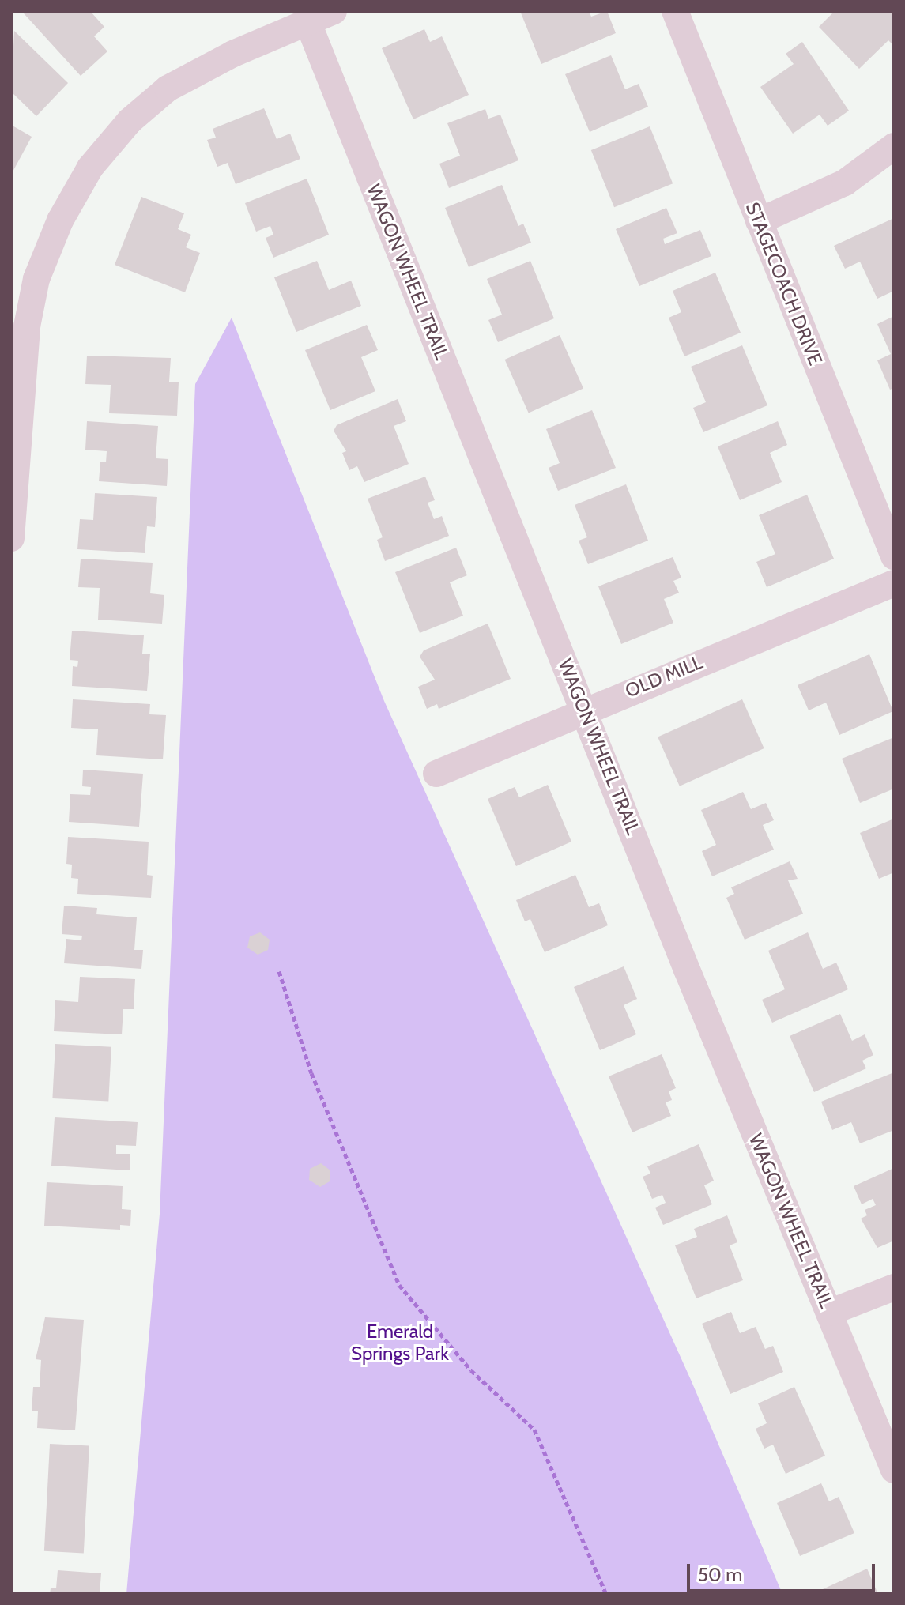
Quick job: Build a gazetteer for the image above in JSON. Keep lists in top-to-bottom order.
{
  "streets": {
    "street": ["WAGON WHEEL TRAIL", "STAGECOACH DRIVE", "OLD MILL"]
  },
  "crossings": [
    ["WAGON WHEEL TRAIL", "OLD MILL"]
  ],
  "parks": ["Emerald Springs Park"],
  "scale_bar": "50 m"
}
